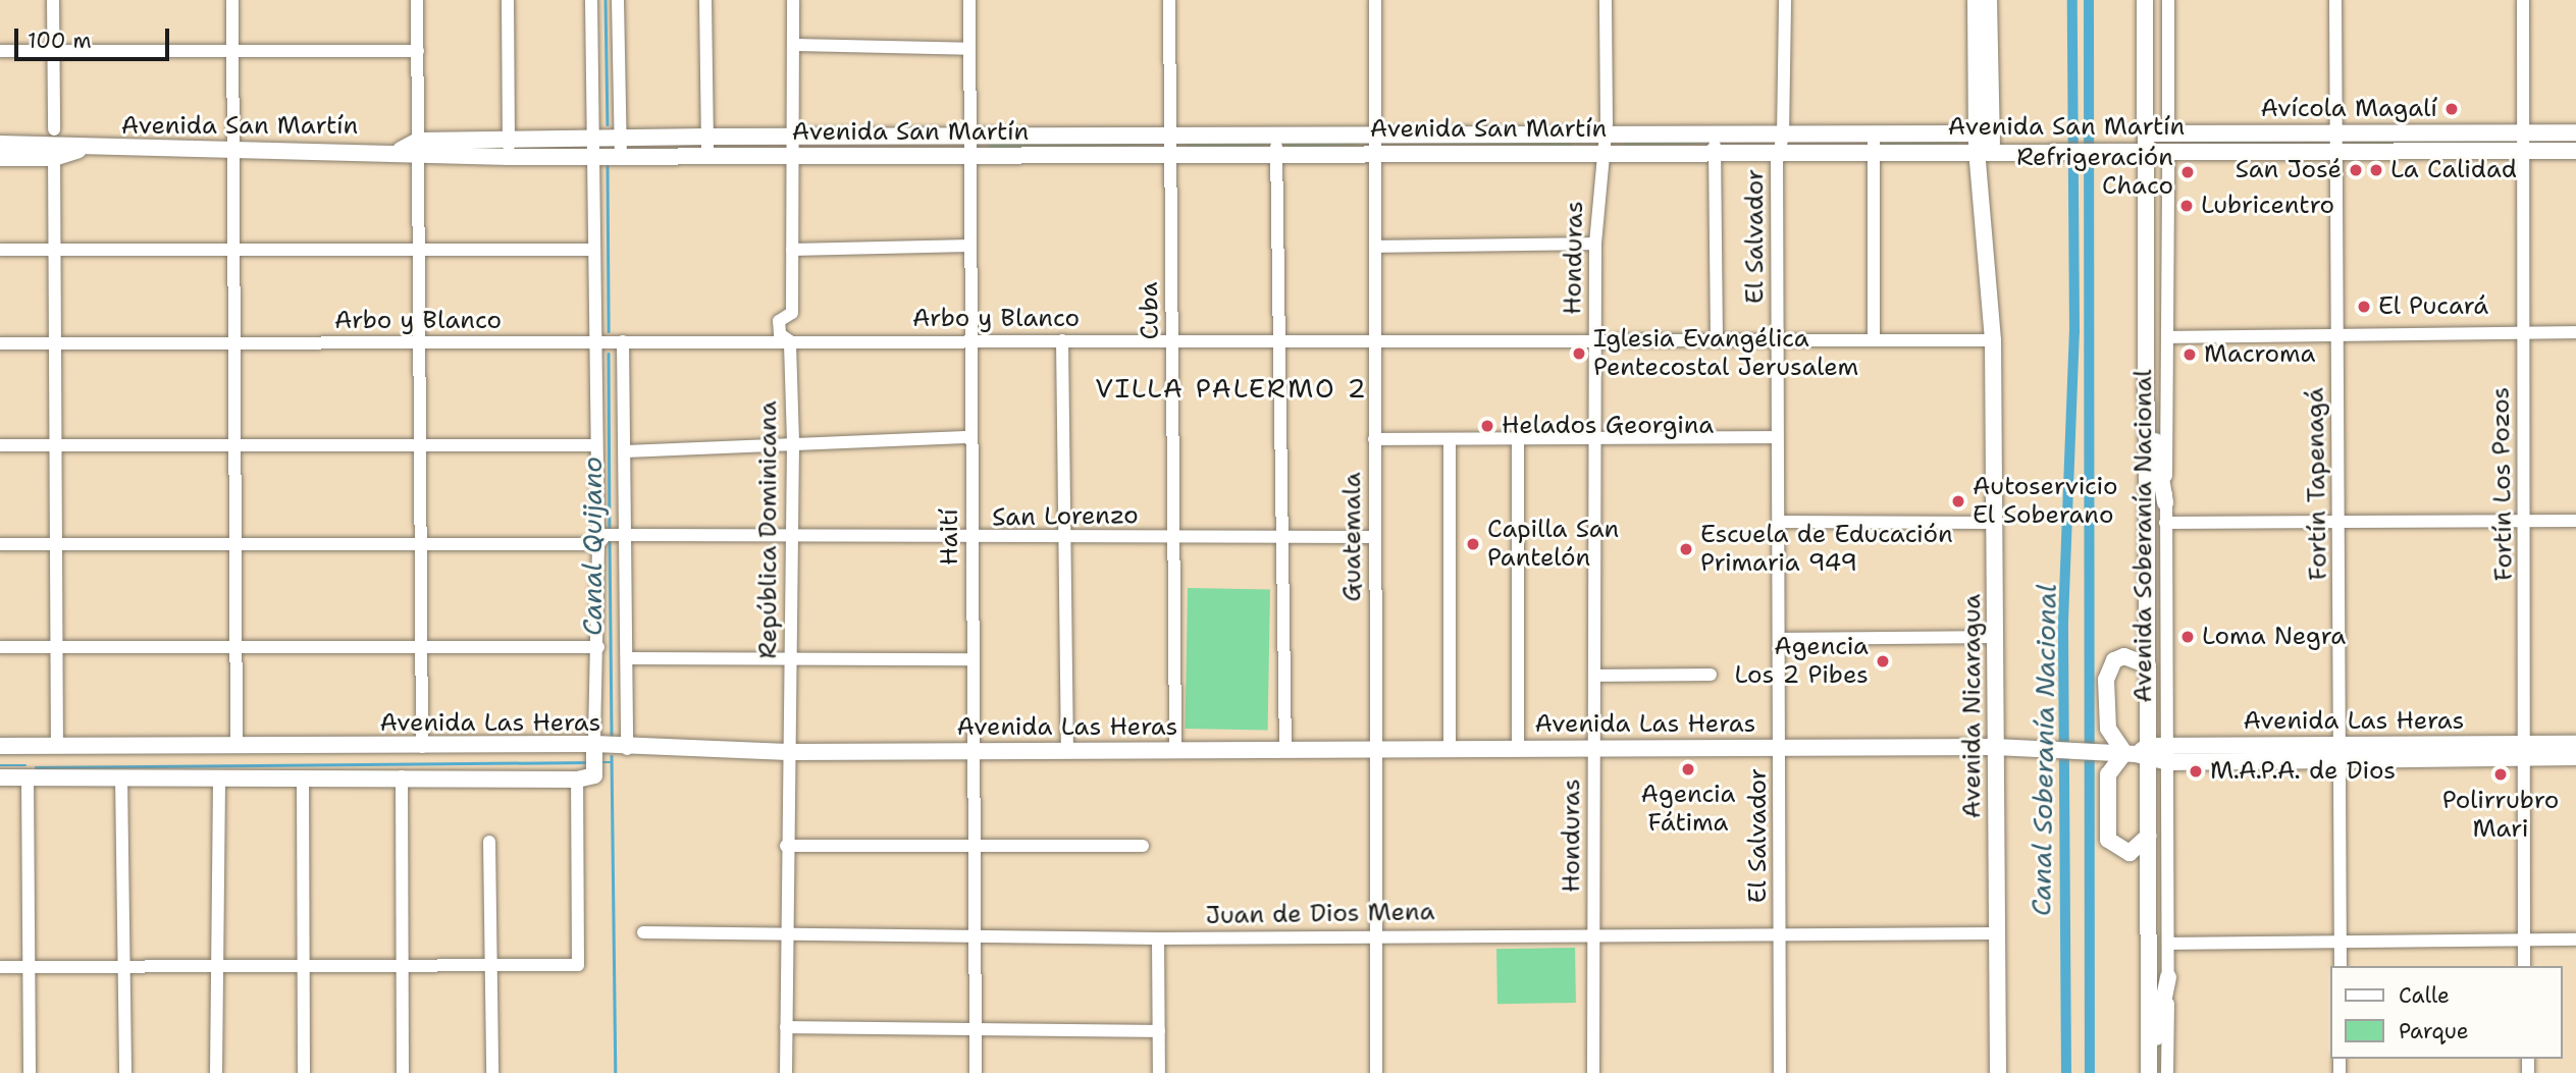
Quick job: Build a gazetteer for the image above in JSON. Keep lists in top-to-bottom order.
{
  "streets": {
    "main road": [
      "Avenida San Martín",
      "Avenida Soberanía Nacional",
      "Avenida Nicaragua",
      "Avenida Las Heras"
    ],
    "street": [
      "El Salvador",
      "Honduras",
      "Cuba",
      "Arbo y Blanco",
      "Fortín Tapenagá",
      "Fortín Los Pozos",
      "San Lorenzo",
      "República Dominicana",
      "Haití",
      "Guatemala",
      "Juan de Dios Mena"
    ]
  },
  "crossings": [
    ["Avenida San Martín", "El Salvador"],
    ["Avenida San Martín", "Honduras"],
    ["Avenida San Martín", "Cuba"],
    ["Avenida San Martín", "Fortín Tapenagá"],
    ["Avenida San Martín", "Fortín Los Pozos"],
    ["Avenida San Martín", "República Dominicana"],
    ["Avenida San Martín", "Avenida Soberanía Nacional"],
    ["Avenida San Martín", "Haití"],
    ["Avenida San Martín", "Guatemala"],
    ["Avenida San Martín", "Avenida Nicaragua"],
    ["El Salvador", "Arbo y Blanco"],
    ["El Salvador", "Avenida Las Heras"],
    ["El Salvador", "Juan de Dios Mena"],
    ["Honduras", "Arbo y Blanco"],
    ["Honduras", "Avenida Las Heras"],
    ["Honduras", "Juan de Dios Mena"],
    ["Cuba", "Arbo y Blanco"],
    ["Cuba", "San Lorenzo"],
    ["Cuba", "Avenida Las Heras"],
    ["Arbo y Blanco", "República Dominicana"],
    ["Arbo y Blanco", "Haití"],
    ["Arbo y Blanco", "Guatemala"],
    ["Arbo y Blanco", "Avenida Nicaragua"],
    ["Fortín Tapenagá", "Avenida Las Heras"],
    ["Fortín Los Pozos", "Avenida Las Heras"],
    ["San Lorenzo", "República Dominicana"],
    ["San Lorenzo", "Haití"],
    ["San Lorenzo", "Guatemala"],
    ["República Dominicana", "Avenida Las Heras"],
    ["República Dominicana", "Juan de Dios Mena"],
    ["Avenida Soberanía Nacional", "Avenida Las Heras"],
    ["Haití", "Avenida Las Heras"],
    ["Haití", "Juan de Dios Mena"],
    ["Guatemala", "Avenida Las Heras"],
    ["Guatemala", "Juan de Dios Mena"],
    ["Avenida Nicaragua", "Avenida Las Heras"],
    ["Avenida Nicaragua", "Juan de Dios Mena"]
  ],
  "districts": ["VILLA PALERMO 2"],
  "water": ["Canal Quijano", "Canal Soberanía Nacional"],
  "places": [
    "Avícola Magalí",
    "San José",
    "La Calidad",
    "Refrigeración Chaco",
    "Lubricentro",
    "El Pucará",
    "Iglesia Evangélica Pentecostal Jerusalem",
    "Macroma",
    "Helados Georgina",
    "Autoservicio El Soberano",
    "Capilla San Pantelón",
    "Escuela de Educación Primaria 949",
    "Loma Negra",
    "Agencia Los 2 Pibes",
    "Agencia Fátima",
    "M.A.P.A. de Dios",
    "Polirrubro Mari"
  ],
  "legend": ["Calle", "Parque"],
  "scale_bar": "100 m"
}
